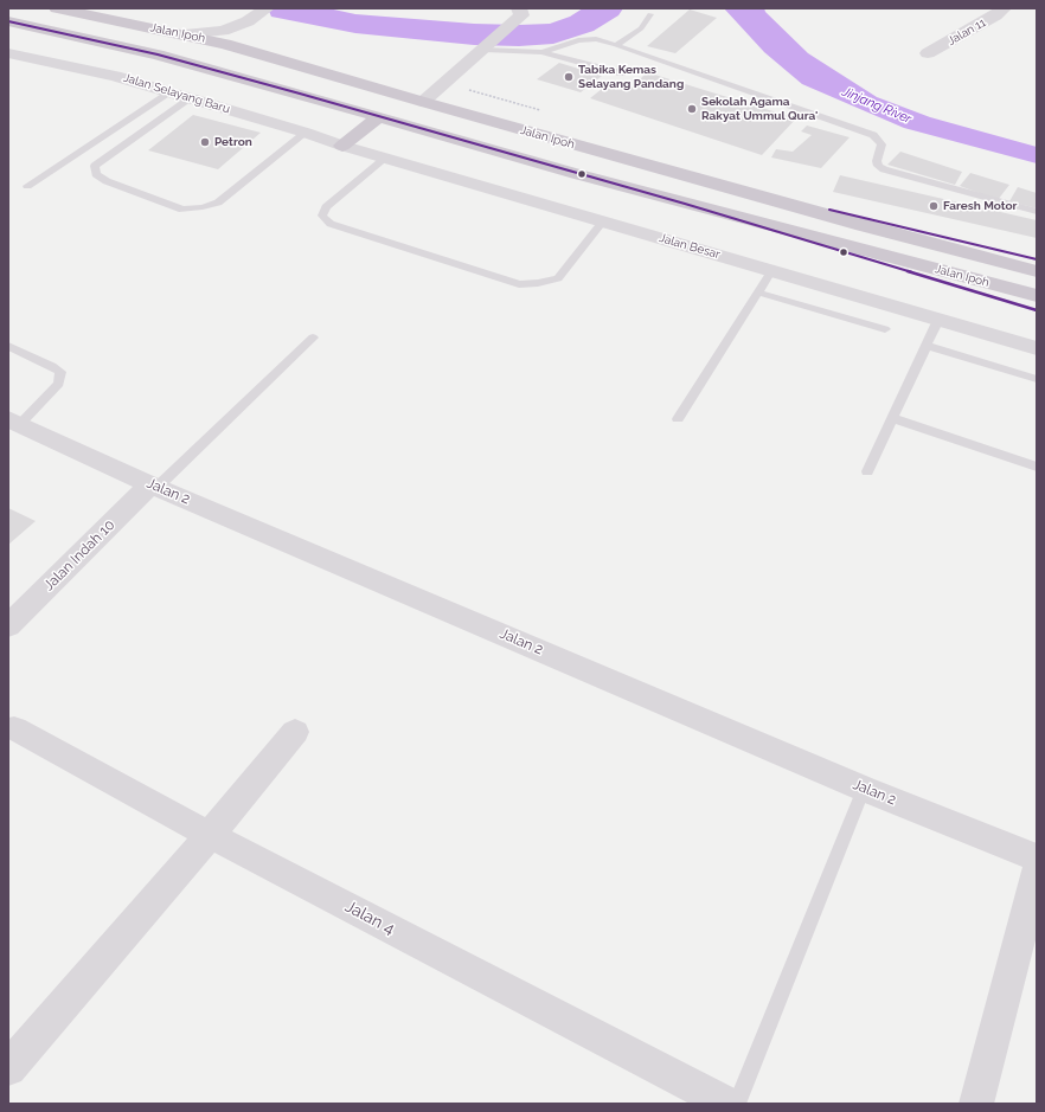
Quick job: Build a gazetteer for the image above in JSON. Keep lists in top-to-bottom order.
{
  "streets": {
    "highway": ["Jalan Ipoh"],
    "street": [
      "Jalan 11",
      "Jalan Selayang Baru",
      "Jalan Besar",
      "Jalan 2",
      "Jalan Indah 10",
      "Jalan 4"
    ]
  },
  "crossings": [
    ["Jalan Selayang Baru", "Jalan Besar"],
    ["Jalan 2", "Jalan Indah 10"]
  ],
  "water": ["Jinjang River"],
  "places": [
    "Tabika Kemas Selayang Pandang",
    "Sekolah Agama Rakyat Ummul Qura'",
    "Petron",
    "Faresh Motor"
  ]
}
